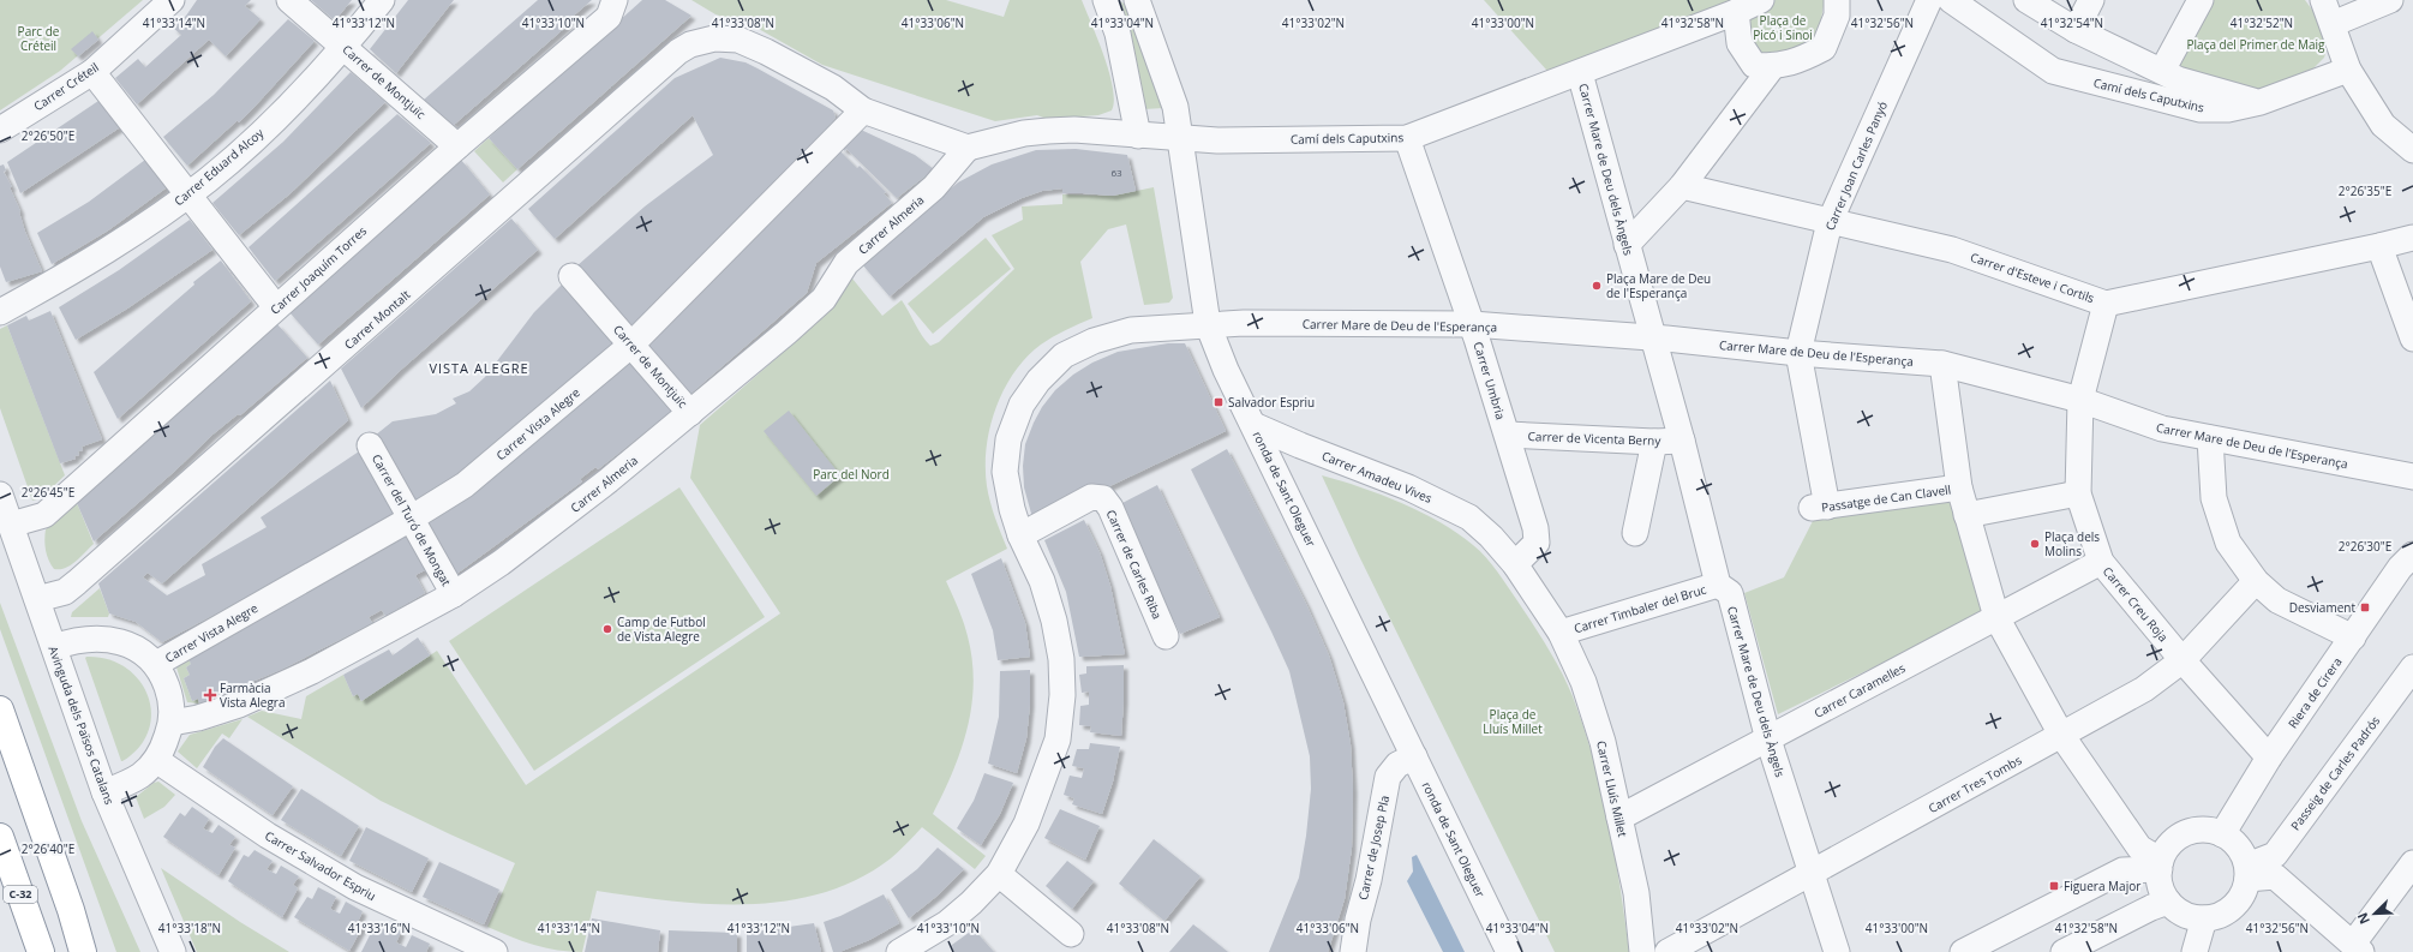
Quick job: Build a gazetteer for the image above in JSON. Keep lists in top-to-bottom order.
{
  "streets": {
    "highway": ["C-32"],
    "street": [
      "Carrer de Montjuïc",
      "Carrer Créteil",
      "Camí dels Caputxins",
      "Carrer Joan Carles Panyó",
      "Carrer Eduard Alcoy",
      "Carrer Mare de Deu dels Àngels",
      "Carrer Almeria",
      "Carrer Joaquím Torres",
      "Carrer d'Esteve i Cortils",
      "Carrer Montalt",
      "Carrer Mare de Deu de l'Esperança",
      "Carrer Umbria",
      "Carrer Vista Alegre",
      "Carrer de Vicenta Berny",
      "Carrer Amadeu Vives",
      "ronda de Sant Oleguer",
      "Passatge de Can Clavell",
      "Carrer del Turó de Mongat",
      "Carrer de Carles Riba",
      "Carrer Creu Roja",
      "Carrer Timbaler del Bruc",
      "Carrer Caramelles",
      "Riera de Cirera",
      "Avinguda dels Països Catalans",
      "Passeig de Carles Padrós",
      "Carrer Tres Tombs",
      "Carrer Lluís Millet",
      "Carrer de Josep Pla",
      "Carrer Salvador Espriu"
    ]
  },
  "crossings": [
    ["Carrer de Montjuïc", "Carrer Eduard Alcoy"],
    ["Carrer de Montjuïc", "Carrer Almeria"],
    ["Carrer de Montjuïc", "Carrer Joaquím Torres"],
    ["Carrer de Montjuïc", "Carrer Vista Alegre"],
    ["Camí dels Caputxins", "Carrer Mare de Deu dels Àngels"],
    ["Camí dels Caputxins", "Carrer Almeria"],
    ["Camí dels Caputxins", "Carrer Montalt"],
    ["Camí dels Caputxins", "Carrer Umbria"],
    ["Camí dels Caputxins", "ronda de Sant Oleguer"],
    ["Carrer Joan Carles Panyó", "Carrer d'Esteve i Cortils"],
    ["Carrer Joan Carles Panyó", "Carrer Mare de Deu de l'Esperança"],
    ["Carrer Joan Carles Panyó", "Passatge de Can Clavell"],
    ["Carrer Mare de Deu dels Àngels", "Carrer Mare de Deu de l'Esperança"],
    ["Carrer Mare de Deu dels Àngels", "Carrer de Vicenta Berny"],
    ["Carrer Mare de Deu dels Àngels", "Carrer Timbaler del Bruc"],
    ["Carrer Mare de Deu dels Àngels", "Carrer Caramelles"],
    ["Carrer Mare de Deu dels Àngels", "Carrer Tres Tombs"],
    ["Carrer Almeria", "Carrer Montalt"],
    ["Carrer Almeria", "Carrer del Turó de Mongat"],
    ["Carrer Joaquím Torres", "Avinguda dels Països Catalans"],
    ["Carrer d'Esteve i Cortils", "Carrer Creu Roja"],
    ["Carrer Montalt", "Carrer Vista Alegre"],
    ["Carrer Montalt", "Avinguda dels Països Catalans"],
    ["Carrer Mare de Deu de l'Esperança", "Carrer Umbria"],
    ["Carrer Mare de Deu de l'Esperança", "ronda de Sant Oleguer"],
    ["Carrer Mare de Deu de l'Esperança", "Carrer Creu Roja"],
    ["Carrer Umbria", "Carrer de Vicenta Berny"],
    ["Carrer Umbria", "Carrer Amadeu Vives"],
    ["Carrer Vista Alegre", "Carrer del Turó de Mongat"],
    ["Carrer Amadeu Vives", "ronda de Sant Oleguer"],
    ["Carrer Amadeu Vives", "Carrer Timbaler del Bruc"],
    ["Carrer Amadeu Vives", "Carrer Lluís Millet"],
    ["ronda de Sant Oleguer", "Carrer de Josep Pla"],
    ["Carrer Creu Roja", "Carrer Caramelles"],
    ["Carrer Creu Roja", "Riera de Cirera"],
    ["Carrer Creu Roja", "Carrer Tres Tombs"],
    ["Carrer Timbaler del Bruc", "Carrer Lluís Millet"],
    ["Carrer Caramelles", "Carrer Lluís Millet"],
    ["Riera de Cirera", "Passeig de Carles Padrós"]
  ],
  "districts": ["VISTA ALEGRE"],
  "parks": [
    "Plaça de Picó i Sinoi",
    "Parc de Créteil",
    "Plaça del Primer de Maig",
    "Parc del Nord",
    "Plaça de Lluís Millet"
  ],
  "places": {
    "other": ["Plaça Mare de Deu de l'Esperança", "Plaça dels Molins", "Camp de Futbol de Vista Alegre"],
    "transit": ["Salvador Espriu", "Desviament", "Figuera Major"],
    "health": ["Farmàcia Vista Alegra"]
  },
  "house_numbers": ["63"],
  "north": "bottom left",
  "coordinates": [
    "41°33'14\"N",
    "41°33'12\"N",
    "41°33'10\"N",
    "41°33'08\"N",
    "41°33'06\"N",
    "41°33'04\"N",
    "41°33'02\"N",
    "41°33'00\"N",
    "41°32'58\"N",
    "41°32'56\"N",
    "41°32'54\"N",
    "41°32'52\"N",
    "2°26'50\"E",
    "2°26'35\"E",
    "2°26'45\"E",
    "2°26'30\"E",
    "2°26'40\"E",
    "41°33'18\"N",
    "41°33'16\"N"
  ]
}
